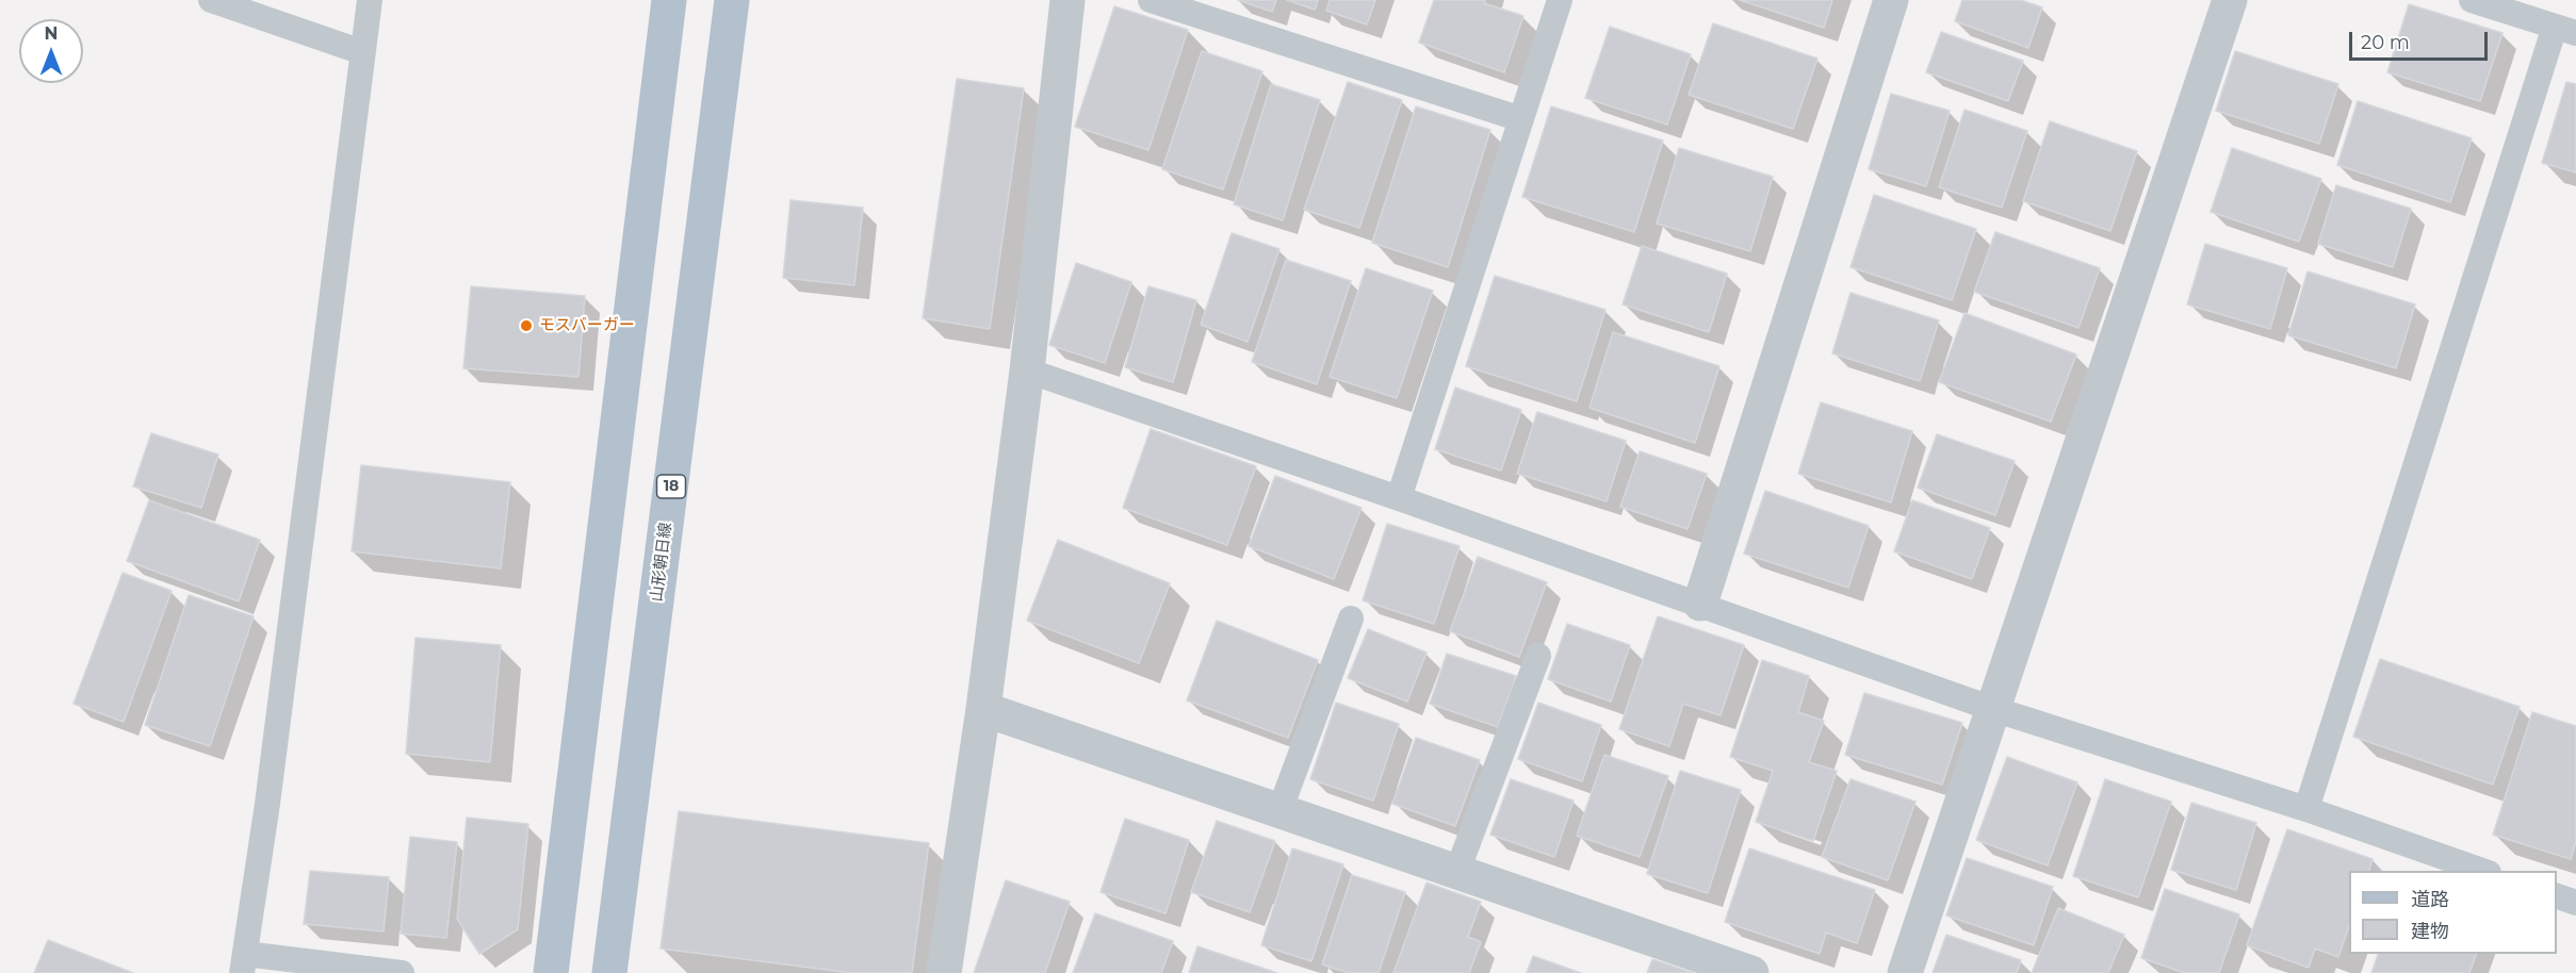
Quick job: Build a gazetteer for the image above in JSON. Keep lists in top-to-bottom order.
{
  "streets": {
    "main road": ["18", "山形朝日線"]
  },
  "places": ["モスバーガー"],
  "legend": ["道路", "建物"],
  "scale_bar": "20 m",
  "north": "top"
}
